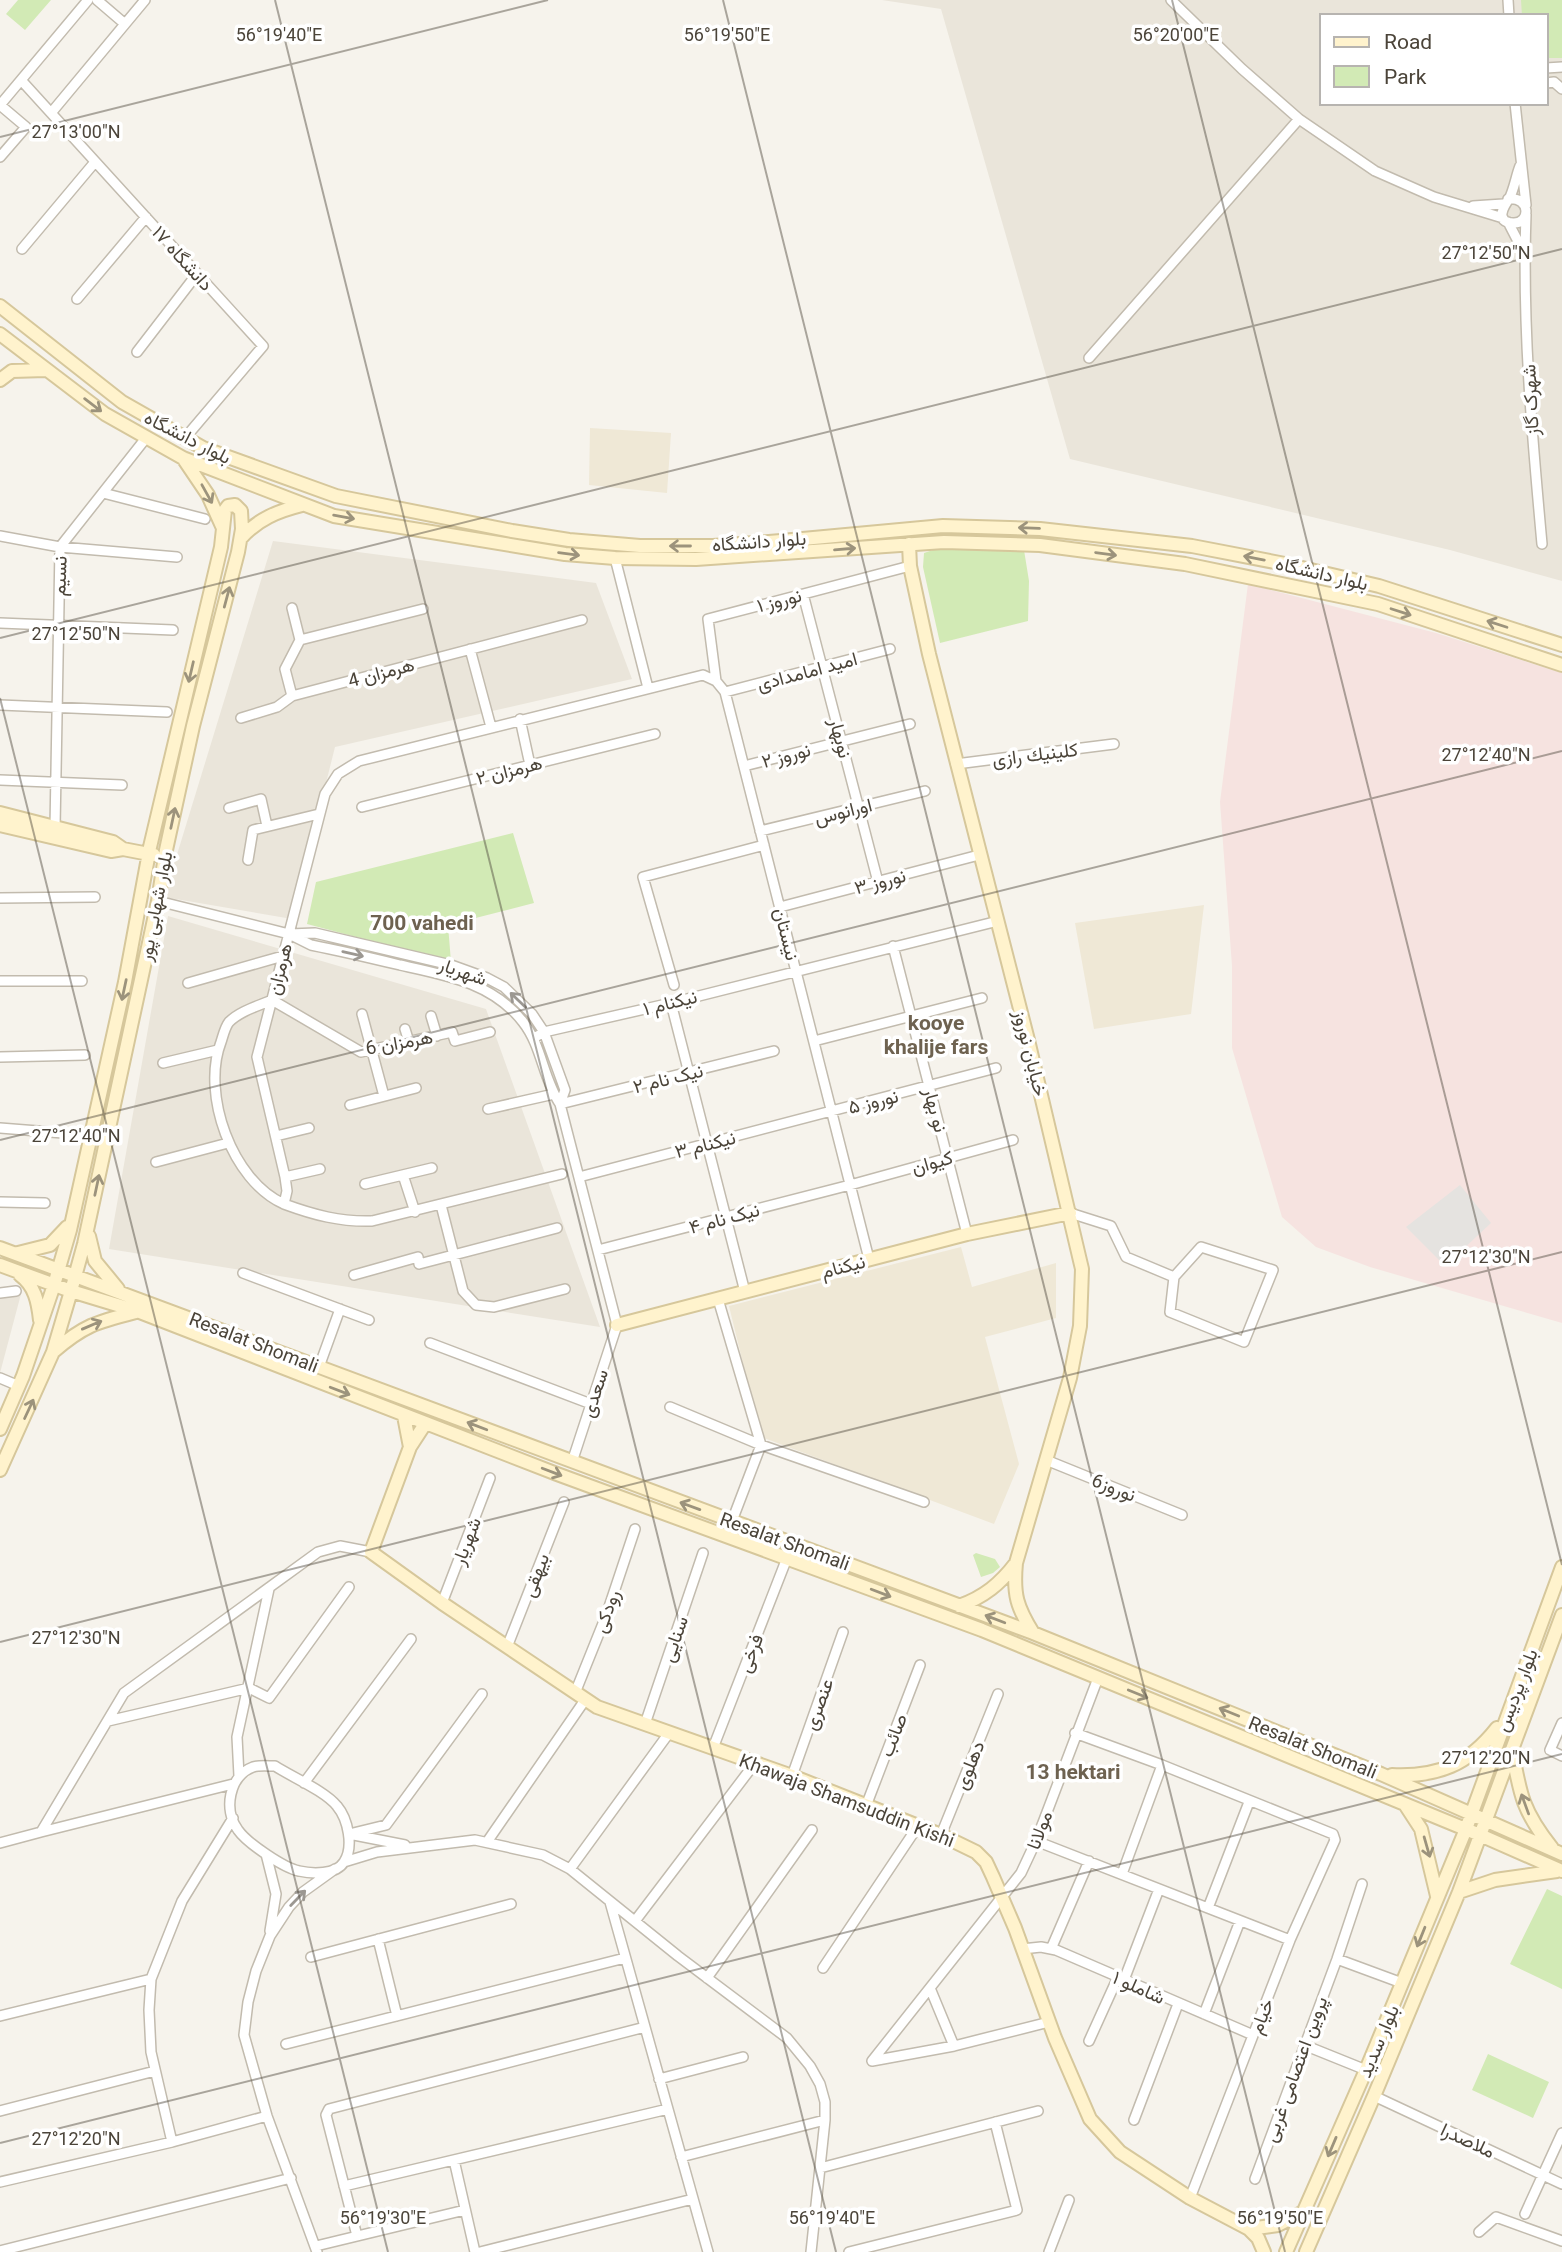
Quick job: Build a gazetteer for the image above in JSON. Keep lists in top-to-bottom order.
{
  "streets": {
    "main road": [
      "بلوار دانشگاه",
      "بلوار شهابی پور",
      "خیابان نوروز",
      "نیکنام",
      "Resalat Shomali",
      "بلوار پردیس",
      "Khawaja Shamsuddin Kishi",
      "بلوار سدید"
    ],
    "street": [
      "دانشگاه ۱۷",
      "شهرک گاز",
      "نسیم",
      "نوروز ۱",
      "امید امامدادی",
      "هرمزان 4",
      "نوبهار",
      "كلينيك رازی",
      "نوروز ۲",
      "هرمزان ۲",
      "اورانوس",
      "نوروز ۳",
      "نیستان",
      "هرمزان",
      "شهریار",
      "نیکنام ۱",
      "هرمزان 6",
      "نیک نام ۲",
      "نوروز ۵",
      "نو بهار",
      "نیکنام ۳",
      "کیوان",
      "نیک نام ۴",
      "سعدی",
      "نوروز6",
      "بیهقی",
      "رودکی",
      "سنایی",
      "فرخی",
      "عنصری",
      "صائب",
      "دهلوی",
      "مولانا",
      "شاملو ۱",
      "خیام",
      "پروین اعتصامی غربی",
      "ملاصدرا"
    ]
  },
  "crossings": [
    ["دانشگاه ۱۷", "بلوار دانشگاه"],
    ["بلوار دانشگاه", "نسیم"],
    ["بلوار دانشگاه", "خیابان نوروز"],
    ["نوروز ۱", "نوبهار"],
    ["نوروز ۱", "نیستان"],
    ["نوروز ۱", "خیابان نوروز"],
    ["امید امامدادی", "نوبهار"],
    ["امید امامدادی", "نیستان"],
    ["نوبهار", "نوروز ۲"],
    ["نوبهار", "اورانوس"],
    ["نوبهار", "نوروز ۳"],
    ["كلينيك رازی", "خیابان نوروز"],
    ["نوروز ۲", "نیستان"],
    ["اورانوس", "نیستان"],
    ["نوروز ۳", "نیستان"],
    ["نوروز ۳", "خیابان نوروز"],
    ["بلوار شهابی پور", "شهریار"],
    ["بلوار شهابی پور", "Resalat Shomali"],
    ["نیستان", "نیکنام ۱"],
    ["نیستان", "نوروز ۵"],
    ["نیستان", "نیکنام ۳"],
    ["نیستان", "کیوان"],
    ["نیستان", "نیک نام ۴"],
    ["نیستان", "نیکنام"],
    ["هرمزان", "شهریار"],
    ["هرمزان", "هرمزان 6"],
    ["شهریار", "نیکنام ۱"],
    ["شهریار", "نیک نام ۲"],
    ["شهریار", "نیکنام ۳"],
    ["شهریار", "نیک نام ۴"],
    ["شهریار", "نیکنام"],
    ["شهریار", "سعدی"],
    ["شهریار", "Khawaja Shamsuddin Kishi"],
    ["نیکنام ۱", "نو بهار"],
    ["خیابان نوروز", "نیکنام"],
    ["خیابان نوروز", "Resalat Shomali"],
    ["خیابان نوروز", "نوروز6"],
    ["نوروز ۵", "نو بهار"],
    ["نوروز ۵", "نیکنام ۳"],
    ["نو بهار", "کیوان"],
    ["نو بهار", "نیکنام"],
    ["کیوان", "نیک نام ۴"],
    ["نیکنام", "سعدی"],
    ["Resalat Shomali", "سعدی"],
    ["Resalat Shomali", "فرخی"],
    ["Resalat Shomali", "بلوار پردیس"],
    ["Resalat Shomali", "مولانا"],
    ["Resalat Shomali", "بلوار سدید"],
    ["بیهقی", "Khawaja Shamsuddin Kishi"],
    ["رودکی", "Khawaja Shamsuddin Kishi"],
    ["سنایی", "Khawaja Shamsuddin Kishi"],
    ["فرخی", "Khawaja Shamsuddin Kishi"],
    ["بلوار پردیس", "بلوار سدید"],
    ["عنصری", "Khawaja Shamsuddin Kishi"],
    ["صائب", "Khawaja Shamsuddin Kishi"],
    ["دهلوی", "Khawaja Shamsuddin Kishi"],
    ["Khawaja Shamsuddin Kishi", "مولانا"],
    ["Khawaja Shamsuddin Kishi", "شاملو ۱"],
    ["Khawaja Shamsuddin Kishi", "خیام"],
    ["شاملو ۱", "خیام"],
    ["بلوار سدید", "ملاصدرا"]
  ],
  "districts": ["700 vahedi", "kooye khalije fars", "13 hektari"],
  "legend": ["Road", "Park"],
  "coordinates": [
    "56°20'00\"E",
    "56°19'40\"E",
    "56°19'50\"E",
    "27°13'00\"N",
    "27°12'50\"N",
    "27°12'40\"N",
    "27°12'30\"N",
    "27°12'20\"N",
    "56°19'30\"E"
  ]
}
